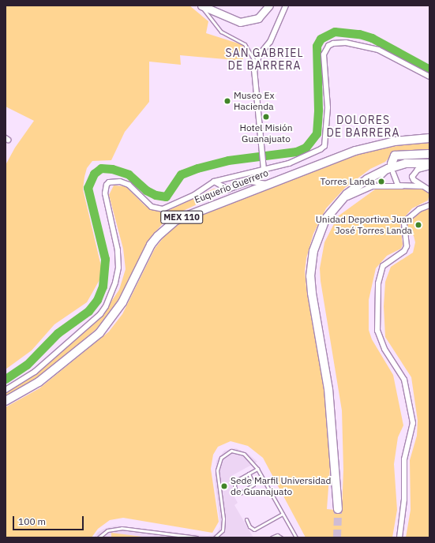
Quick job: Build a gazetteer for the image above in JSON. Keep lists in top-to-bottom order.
{
  "streets": {
    "main road": ["Euquerio Guerrero", "MEX 110"]
  },
  "districts": ["SAN GABRIEL DE BARRERA", "DOLORES DE BARRERA"],
  "places": [
    "Museo Ex Hacienda",
    "Hotel Misión Guanajuato",
    "Torres Landa",
    "Unidad Deportiva Juan José Torres Landa",
    "Sede Marfil Universidad de Guanajuato"
  ],
  "scale_bar": "100 m"
}
